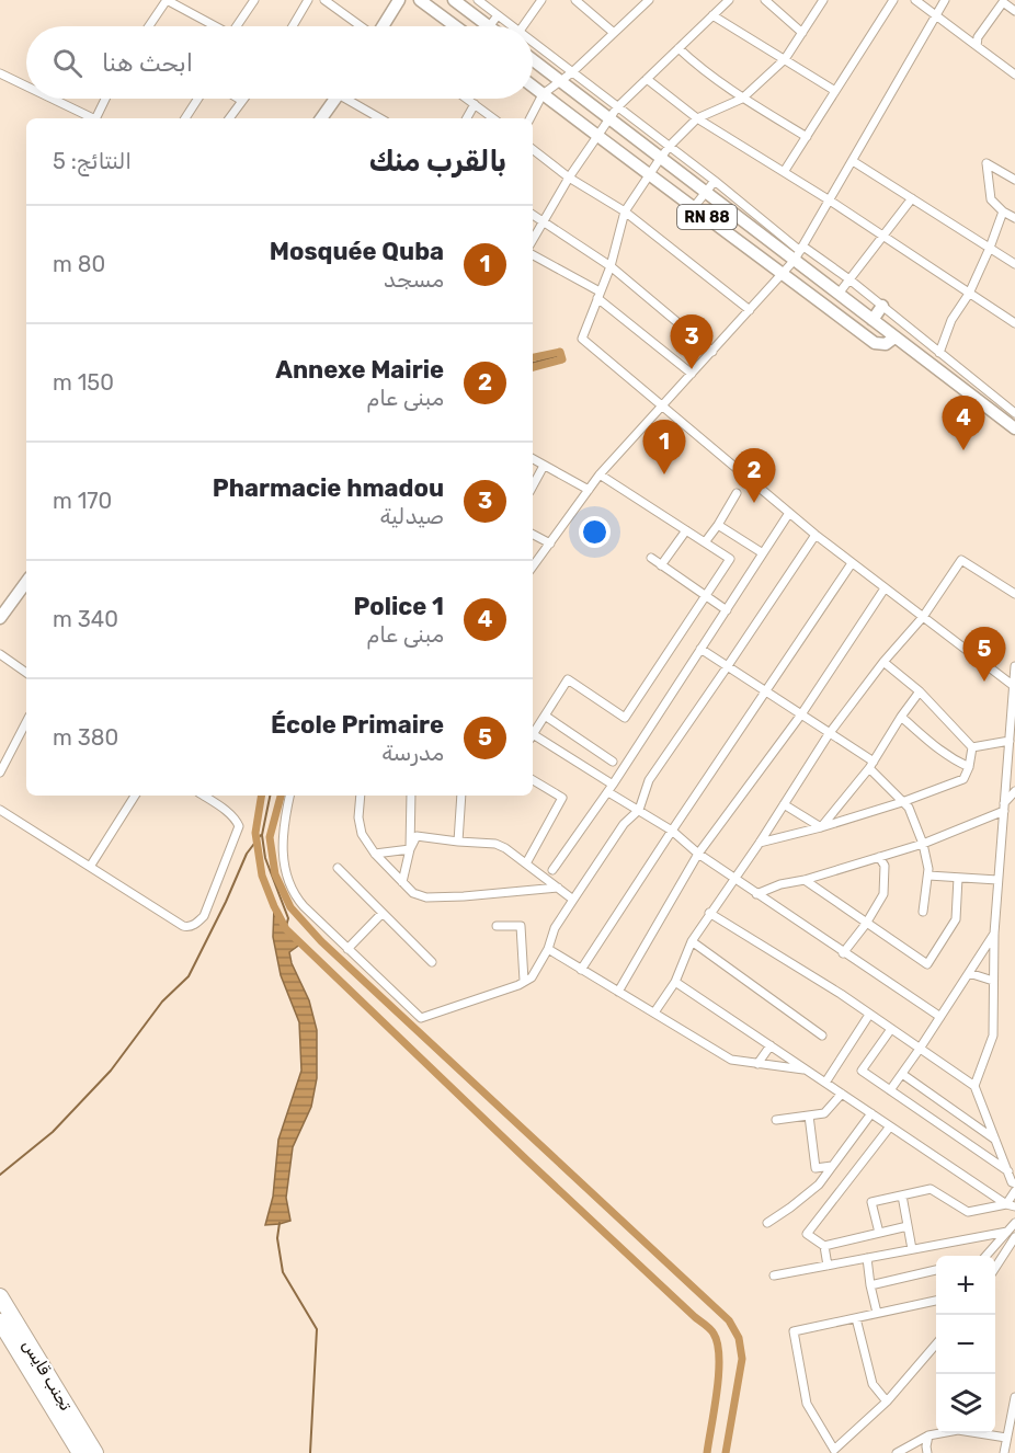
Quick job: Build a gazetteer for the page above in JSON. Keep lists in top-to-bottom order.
{
  "streets": {
    "highway": ["تجنب قايس"],
    "main road": ["RN 88"]
  },
  "page": {
    "search": "ابحث هنا",
    "heading": ["بالقرب منك", "النتائج: 5"],
    "list": [
      {
        "mark": "1",
        "name": "Mosquée Quba",
        "note": "مسجد",
        "value": "80 m"
      },
      {
        "mark": "2",
        "name": "Annexe Mairie",
        "note": "مبنى عام",
        "value": "150 m"
      },
      {
        "mark": "3",
        "name": "Pharmacie hmadou",
        "note": "صيدلية",
        "value": "170 m"
      },
      {
        "mark": "4",
        "name": "Police 1",
        "note": "مبنى عام",
        "value": "340 m"
      },
      {
        "mark": "5",
        "name": "École Primaire",
        "note": "مدرسة",
        "value": "380 m"
      }
    ],
    "pins": [
      "3",
      "4",
      "1",
      "2",
      "5"
    ],
    "map_buttons": ["+", "−"]
  }
}
